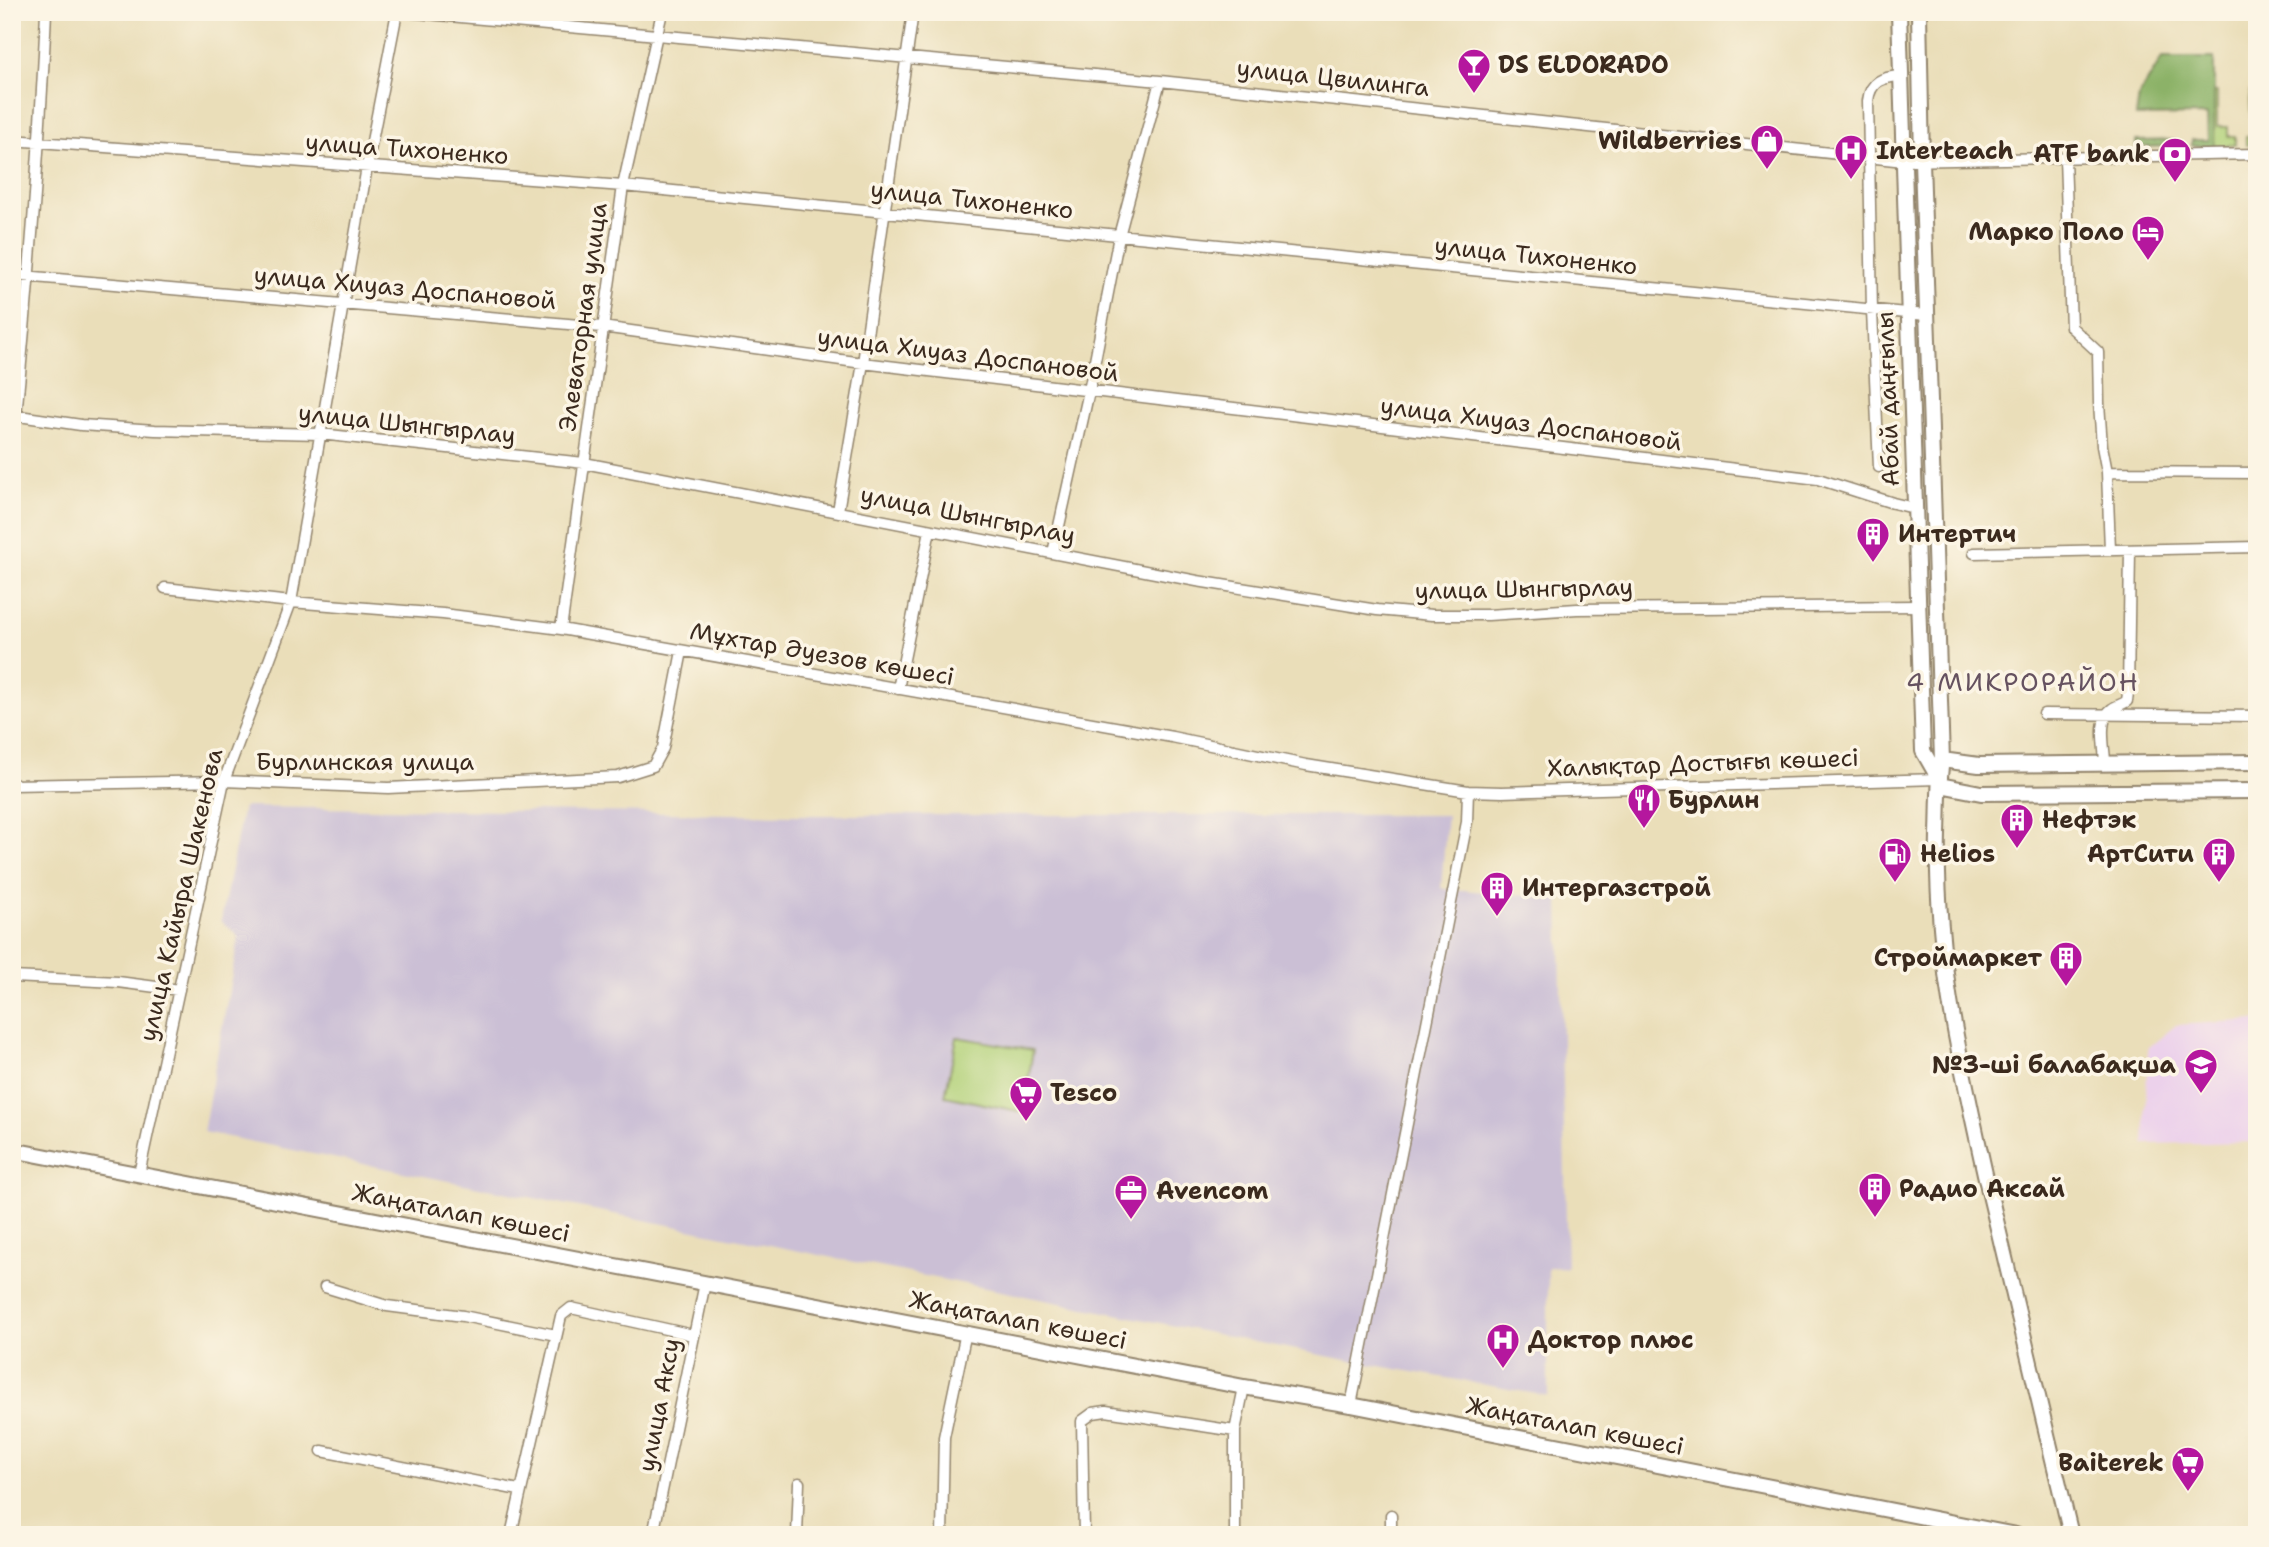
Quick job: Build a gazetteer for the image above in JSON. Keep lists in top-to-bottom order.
{
  "streets": {
    "main road": ["Абай даңғылы", "Халықтар Достығы көшесі", "Жаңаталап көшесі"],
    "street": [
      "улица Цвилинга",
      "улица Тихоненко",
      "улица Хиуаз Доспановой",
      "Элеваторная улица",
      "улица Шынгырлау",
      "Мұхтар Әуезов көшесі",
      "Бурлинская улица",
      "улица Кайыра Шакенова",
      "улица Аксу"
    ]
  },
  "crossings": [
    ["улица Цвилинга", "Элеваторная улица"],
    ["улица Цвилинга", "Абай даңғылы"],
    ["улица Тихоненко", "Элеваторная улица"],
    ["улица Тихоненко", "Абай даңғылы"],
    ["улица Тихоненко", "улица Кайыра Шакенова"],
    ["улица Хиуаз Доспановой", "Элеваторная улица"],
    ["улица Хиуаз Доспановой", "Абай даңғылы"],
    ["улица Хиуаз Доспановой", "улица Кайыра Шакенова"],
    ["Элеваторная улица", "улица Шынгырлау"],
    ["Элеваторная улица", "Мұхтар Әуезов көшесі"],
    ["Абай даңғылы", "улица Шынгырлау"],
    ["Абай даңғылы", "Халықтар Достығы көшесі"],
    ["улица Шынгырлау", "улица Кайыра Шакенова"],
    ["Мұхтар Әуезов көшесі", "Бурлинская улица"],
    ["Мұхтар Әуезов көшесі", "Халықтар Достығы көшесі"],
    ["Мұхтар Әуезов көшесі", "улица Кайыра Шакенова"],
    ["Бурлинская улица", "улица Кайыра Шакенова"],
    ["улица Кайыра Шакенова", "Жаңаталап көшесі"],
    ["Жаңаталап көшесі", "улица Аксу"]
  ],
  "districts": ["4 МИКРОРАЙОН"],
  "places": {
    "bar": ["DS ELDORADO"],
    "shop": ["Wildberries"],
    "hospital": ["Interteach", "Доктор плюс"],
    "bank": ["ATF bank"],
    "hotel": ["Марко Поло"],
    "building": [
      "Интертич",
      "Нефтэк",
      "АртСити",
      "Интергазстрой",
      "Строймаркет",
      "Радио Аксай"
    ],
    "restaurant": ["Бурлин"],
    "fuel station": ["Helios"],
    "school or university": ["№3-ші балабақша"],
    "supermarket": ["Tesco", "Baiterek"],
    "office": ["Avencom"]
  }
}
